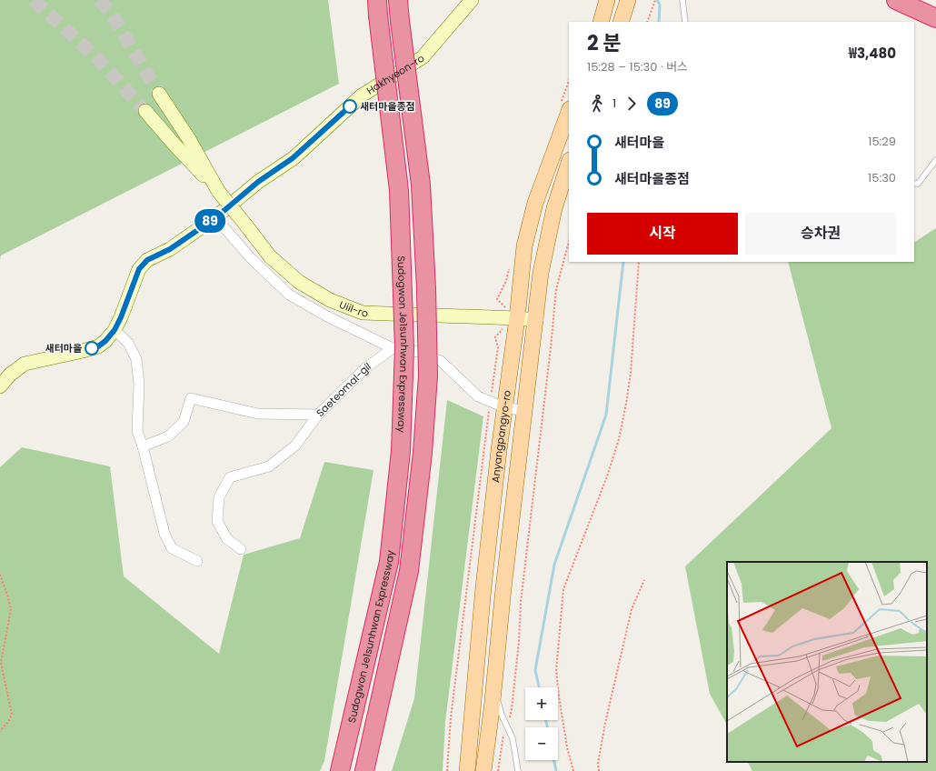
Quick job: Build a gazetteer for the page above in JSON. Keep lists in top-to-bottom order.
{
  "streets": {
    "highway": ["Sudogwon Je1sunhwan Expressway"],
    "main road": ["Anyangpangyo-ro"],
    "street": ["Hakhyeon-ro", "Uiil-ro", "Saeteomal-gil"]
  },
  "crossings": [
    ["Uiil-ro", "Anyangpangyo-ro"]
  ],
  "places": ["새터마을종점", "새터마을"],
  "lines": ["bus line 89"],
  "page": {
    "on_map": "89",
    "heading": ["2 분", "15:28 – 15:30 · 버스", "₩3,480"],
    "legs": ["1", "89"],
    "list": [
      {
        "name": "새터마을",
        "value": "15:29"
      },
      {
        "name": "새터마을종점",
        "value": "15:30"
      }
    ],
    "buttons": ["시작", "승차권"],
    "map_buttons": ["+", "−"]
  }
}
